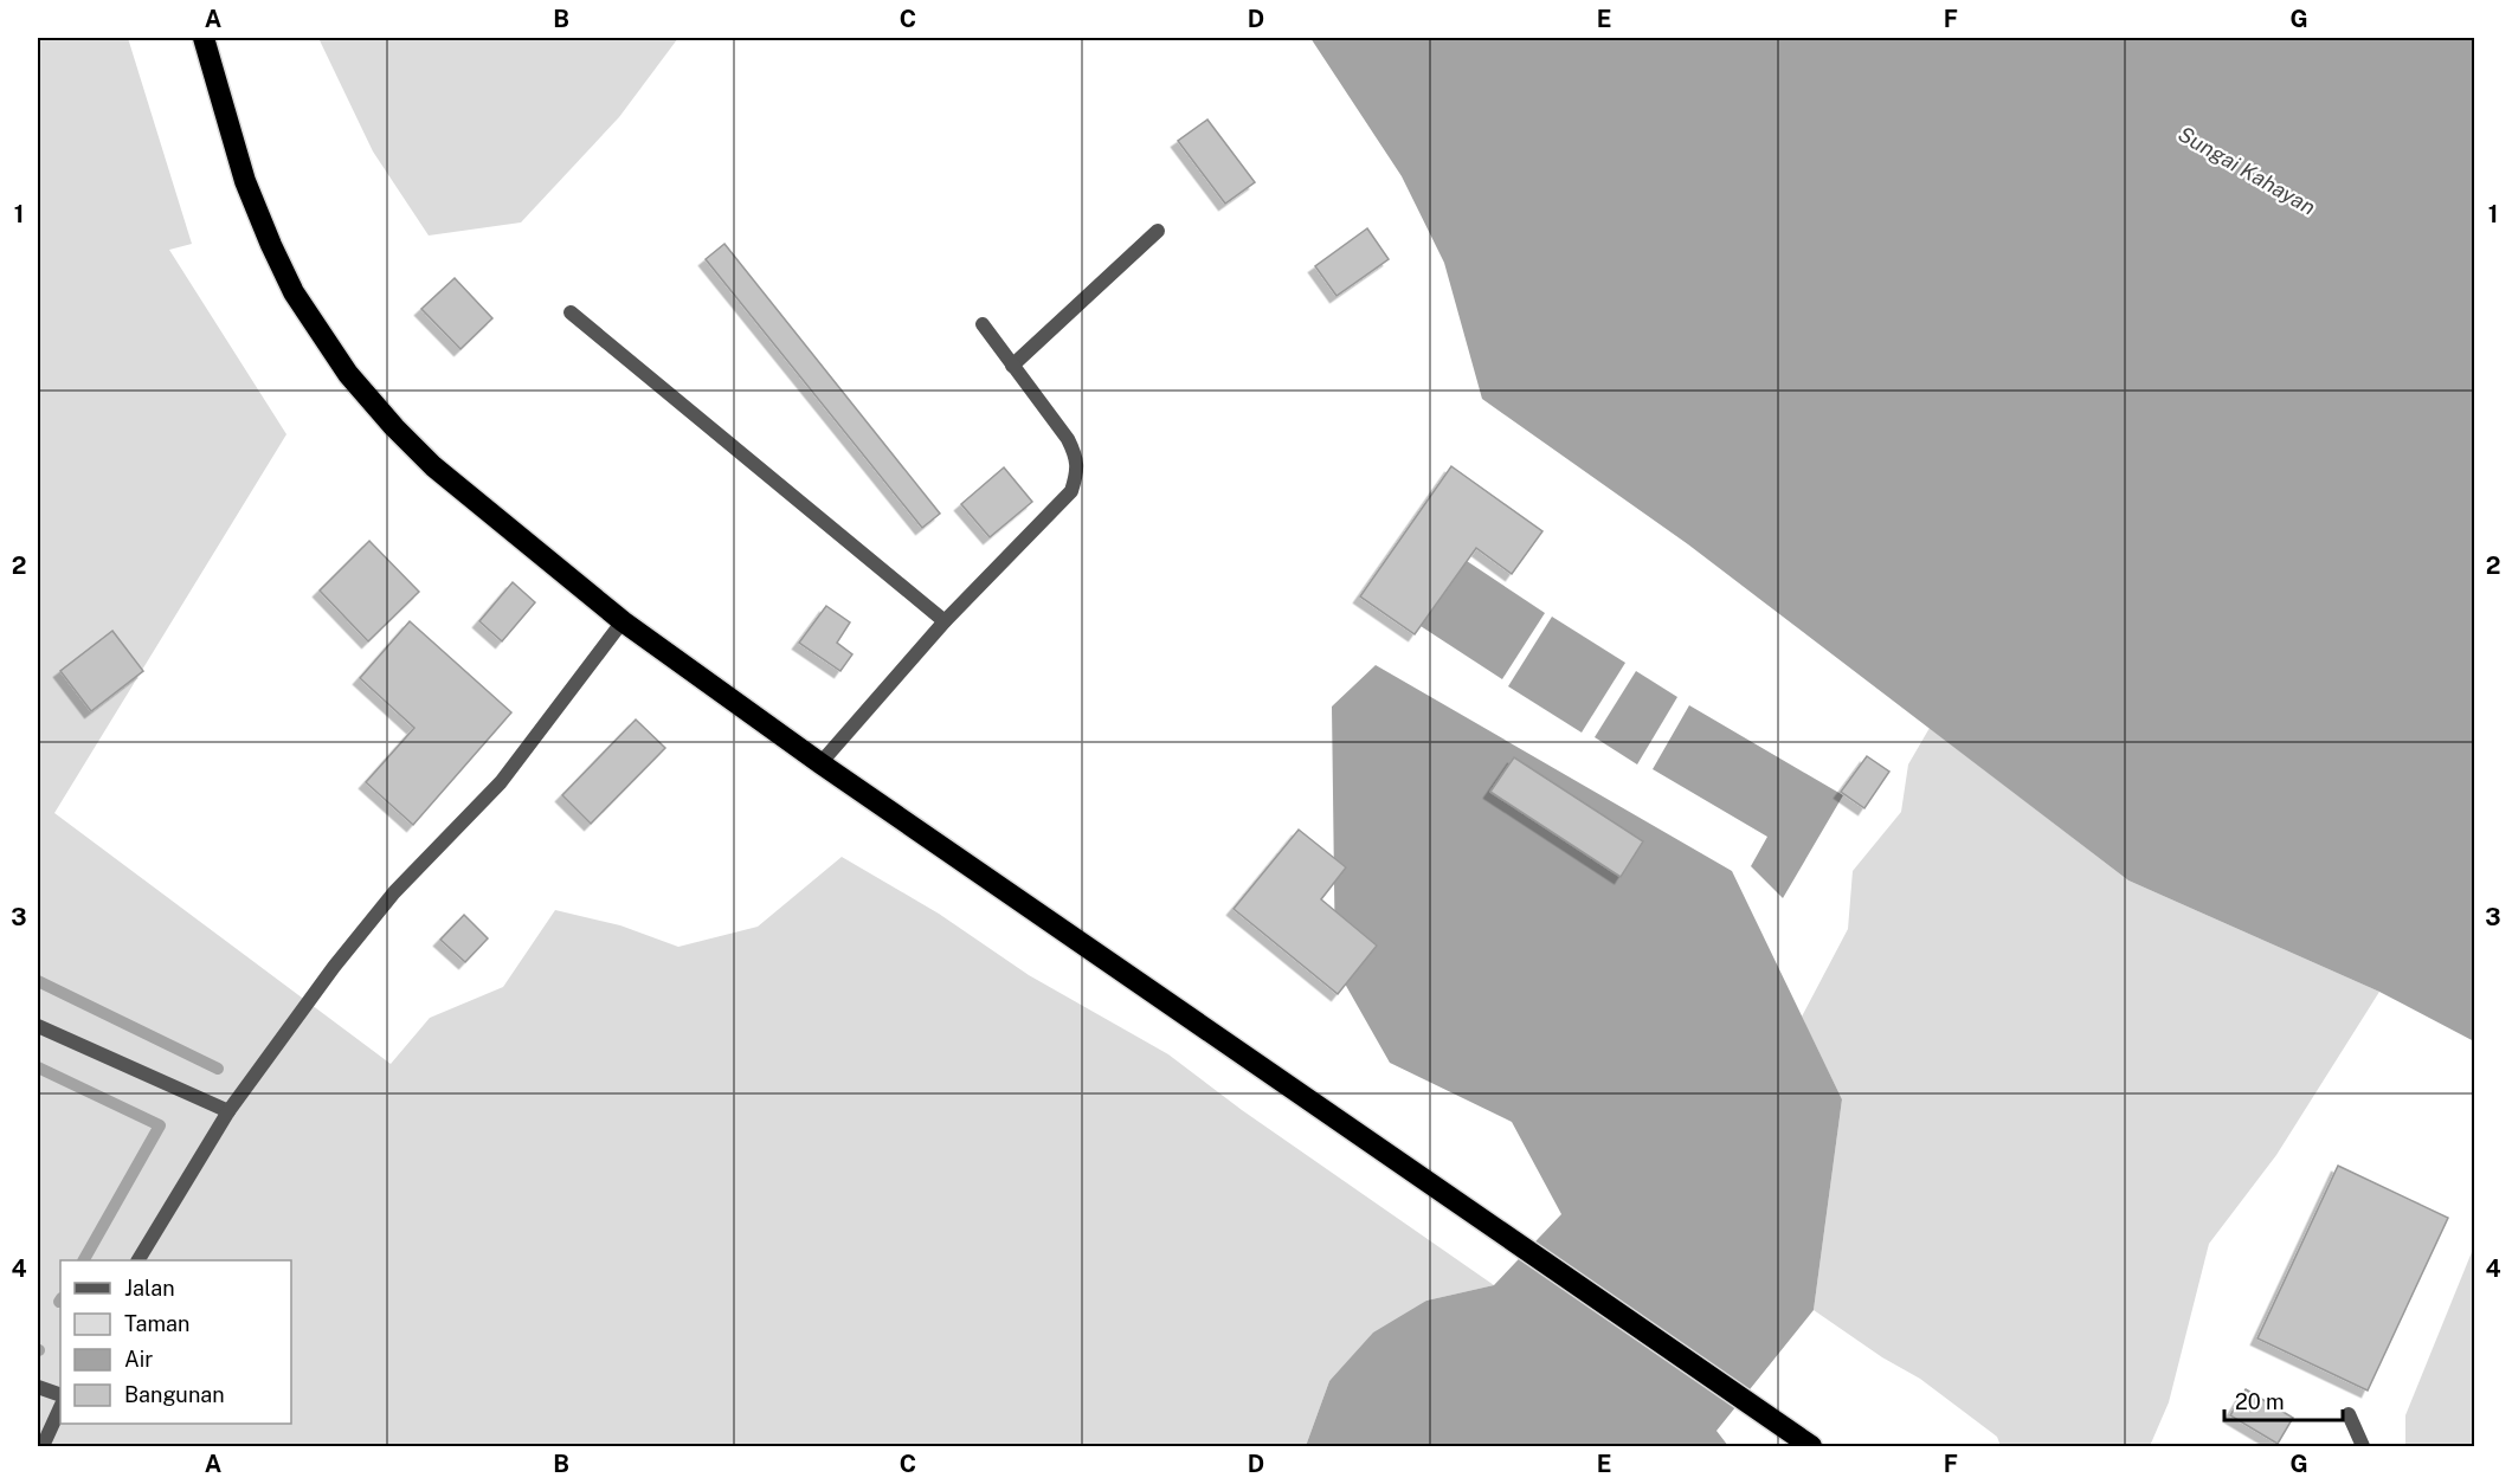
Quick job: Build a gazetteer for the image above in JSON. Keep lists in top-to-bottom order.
{
  "water": ["Sungai Kahayan"],
  "legend": [
    "Jalan",
    "Taman",
    "Air",
    "Bangunan"
  ],
  "scale_bar": "20 m",
  "grid": {
    "columns": [
      "A",
      "B",
      "C",
      "D",
      "E",
      "F",
      "G"
    ],
    "rows": [
      "1",
      "2",
      "3",
      "4"
    ]
  }
}
